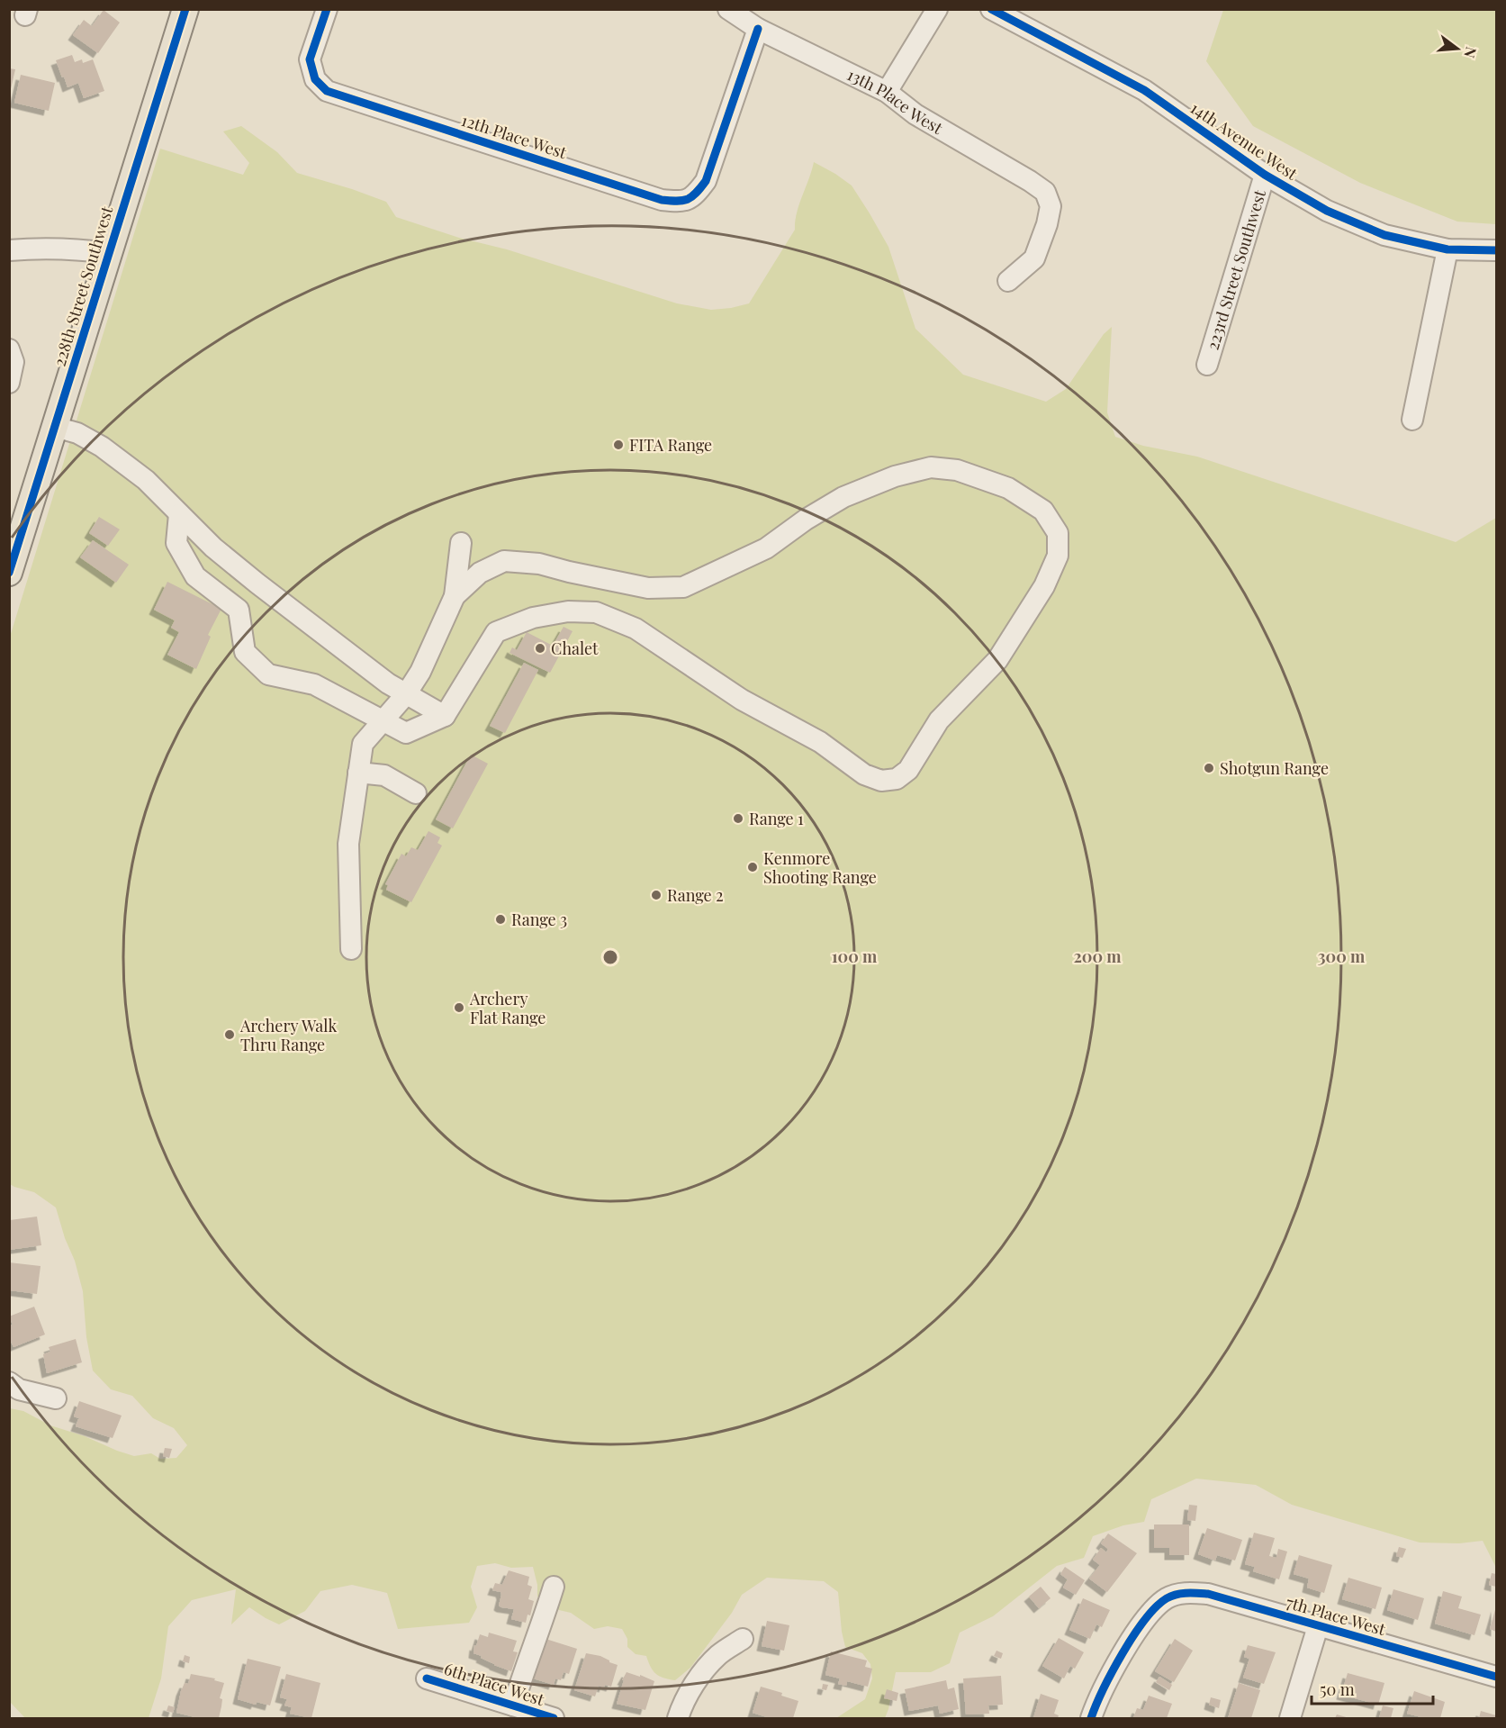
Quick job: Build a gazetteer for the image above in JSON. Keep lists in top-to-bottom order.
{
  "streets": {
    "main road": ["228th Street Southwest"],
    "street": [
      "13th Place West",
      "12th Place West",
      "14th Avenue West",
      "223rd Street Southwest",
      "7th Place West",
      "6th Place West"
    ]
  },
  "crossings": [
    ["13th Place West", "12th Place West"],
    ["14th Avenue West", "223rd Street Southwest"]
  ],
  "places": [
    "FITA Range",
    "Chalet",
    "Shotgun Range",
    "Range 1",
    "Kenmore Shooting Range",
    "Range 2",
    "Range 3",
    "Archery Flat Range",
    "Archery Walk Thru Range"
  ],
  "scale_bar": "50 m",
  "north": "right",
  "rings": ["100 m", "200 m", "300 m"]
}
